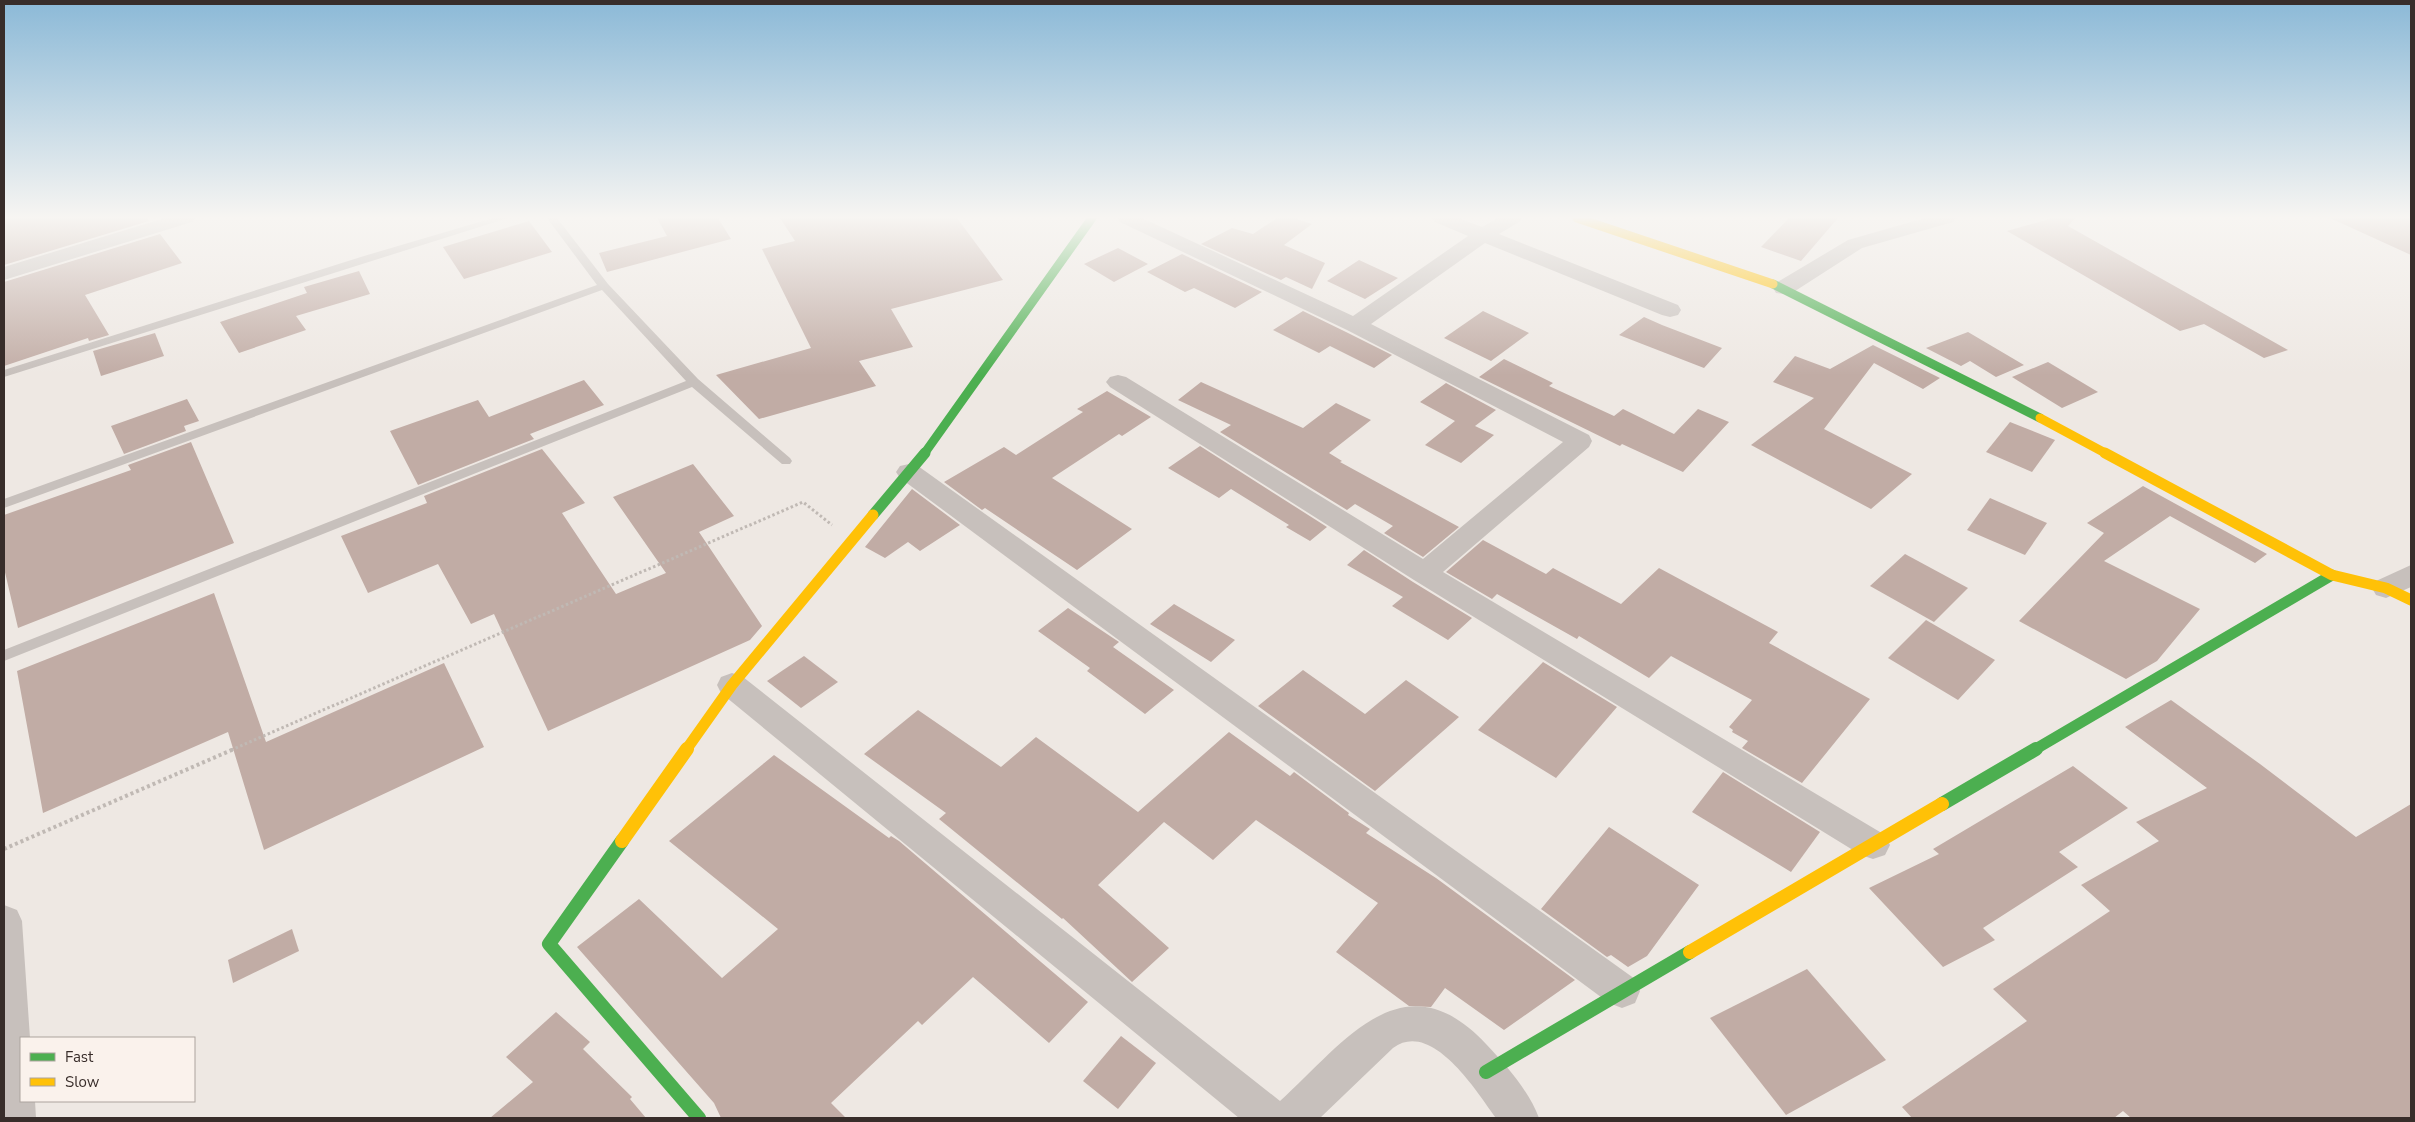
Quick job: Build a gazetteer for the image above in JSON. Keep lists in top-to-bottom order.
{
  "legend": ["Fast", "Slow"]
}
